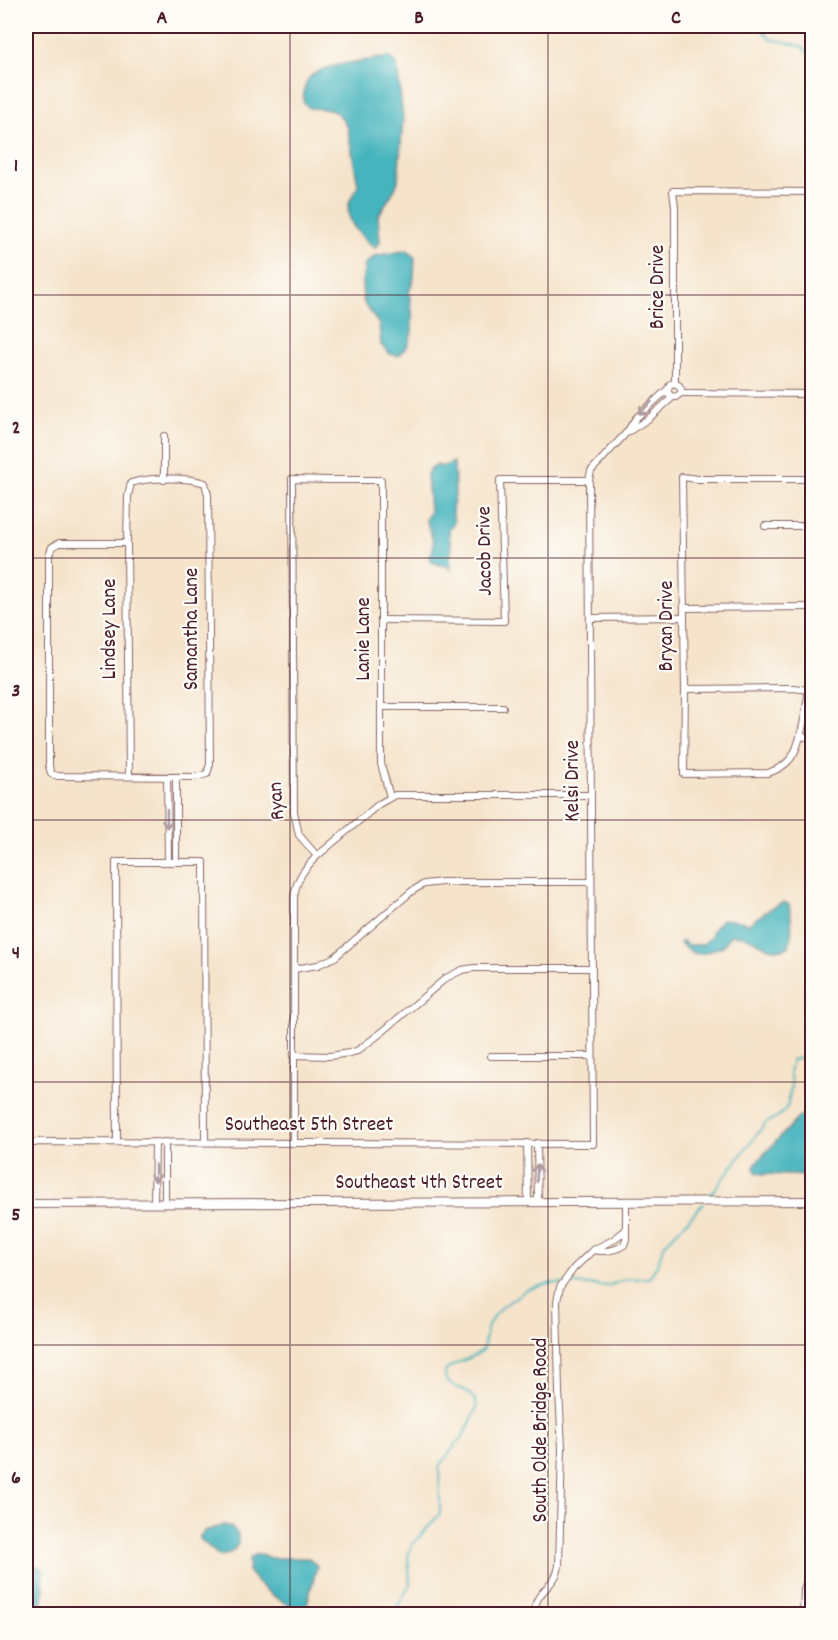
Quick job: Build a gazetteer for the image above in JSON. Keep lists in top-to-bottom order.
{
  "streets": {
    "main road": ["Southeast 4th Street"],
    "street": [
      "Brice Drive",
      "Jacob Drive",
      "Bryan Drive",
      "Lindsey Lane",
      "Samantha Lane",
      "Lanie Lane",
      "Kelsi Drive",
      "Ryan",
      "Southeast 5th Street",
      "South Olde Bridge Road"
    ]
  },
  "crossings": [
    ["Jacob Drive", "Lanie Lane"],
    ["Jacob Drive", "Kelsi Drive"],
    ["Lindsey Lane", "Samantha Lane"],
    ["Lanie Lane", "Ryan"],
    ["Kelsi Drive", "Southeast 5th Street"]
  ],
  "grid": {
    "columns": ["A", "B", "C"],
    "rows": [
      "1",
      "2",
      "3",
      "4",
      "5",
      "6"
    ]
  }
}
